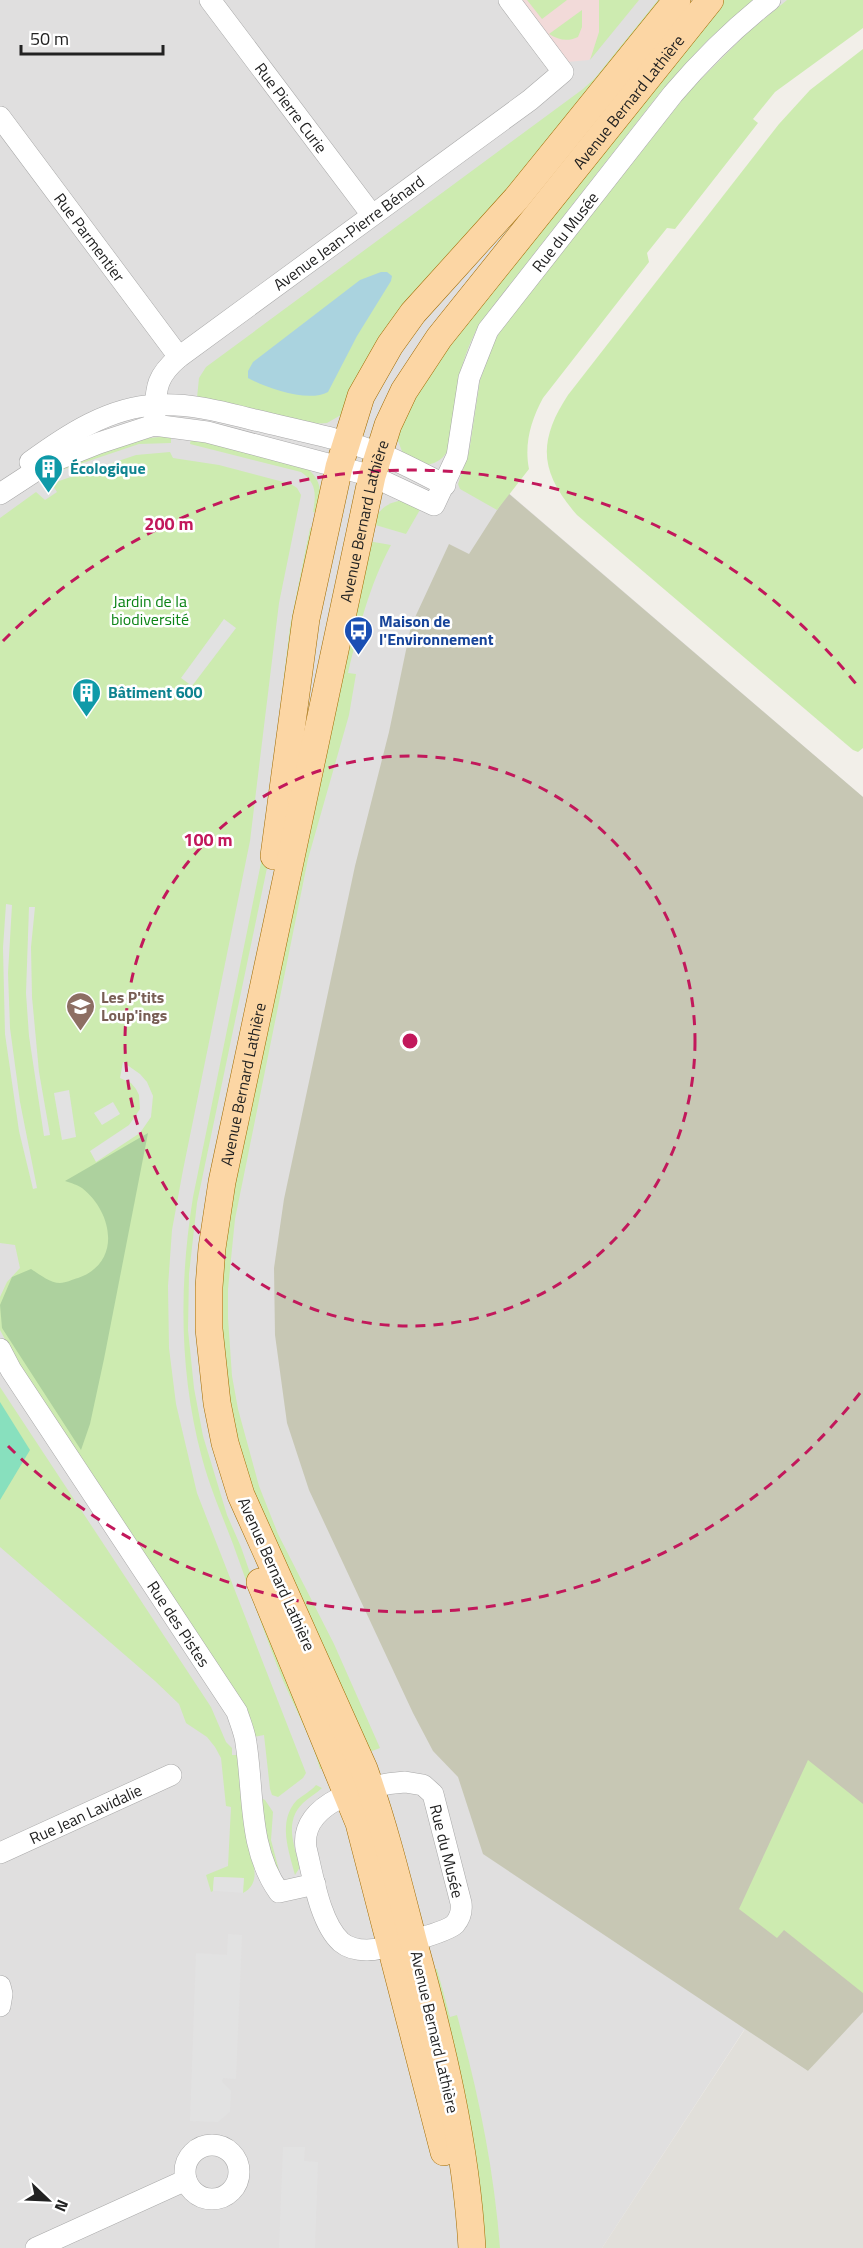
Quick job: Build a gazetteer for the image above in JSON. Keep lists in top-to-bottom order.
{
  "streets": {
    "main road": ["Avenue Bernard Lathière"],
    "street": [
      "Rue Pierre Curie",
      "Rue du Musée",
      "Avenue Jean-Pierre Bénard",
      "Rue Parmentier",
      "Rue des Pistes",
      "Rue Jean Lavidalie"
    ]
  },
  "crossings": [
    ["Avenue Bernard Lathière", "Rue du Musée"],
    ["Rue Pierre Curie", "Avenue Jean-Pierre Bénard"],
    ["Rue du Musée", "Rue des Pistes"],
    ["Avenue Jean-Pierre Bénard", "Rue Parmentier"]
  ],
  "parks": ["Jardin de la biodiversité"],
  "places": {
    "building": ["Écologique", "Bâtiment 600"],
    "bus stop": ["Maison de l'Environnement"],
    "school or university": ["Les P'tits Loup'ings"]
  },
  "scale_bar": "50 m",
  "north": "bottom right",
  "rings": ["200 m", "100 m"]
}
